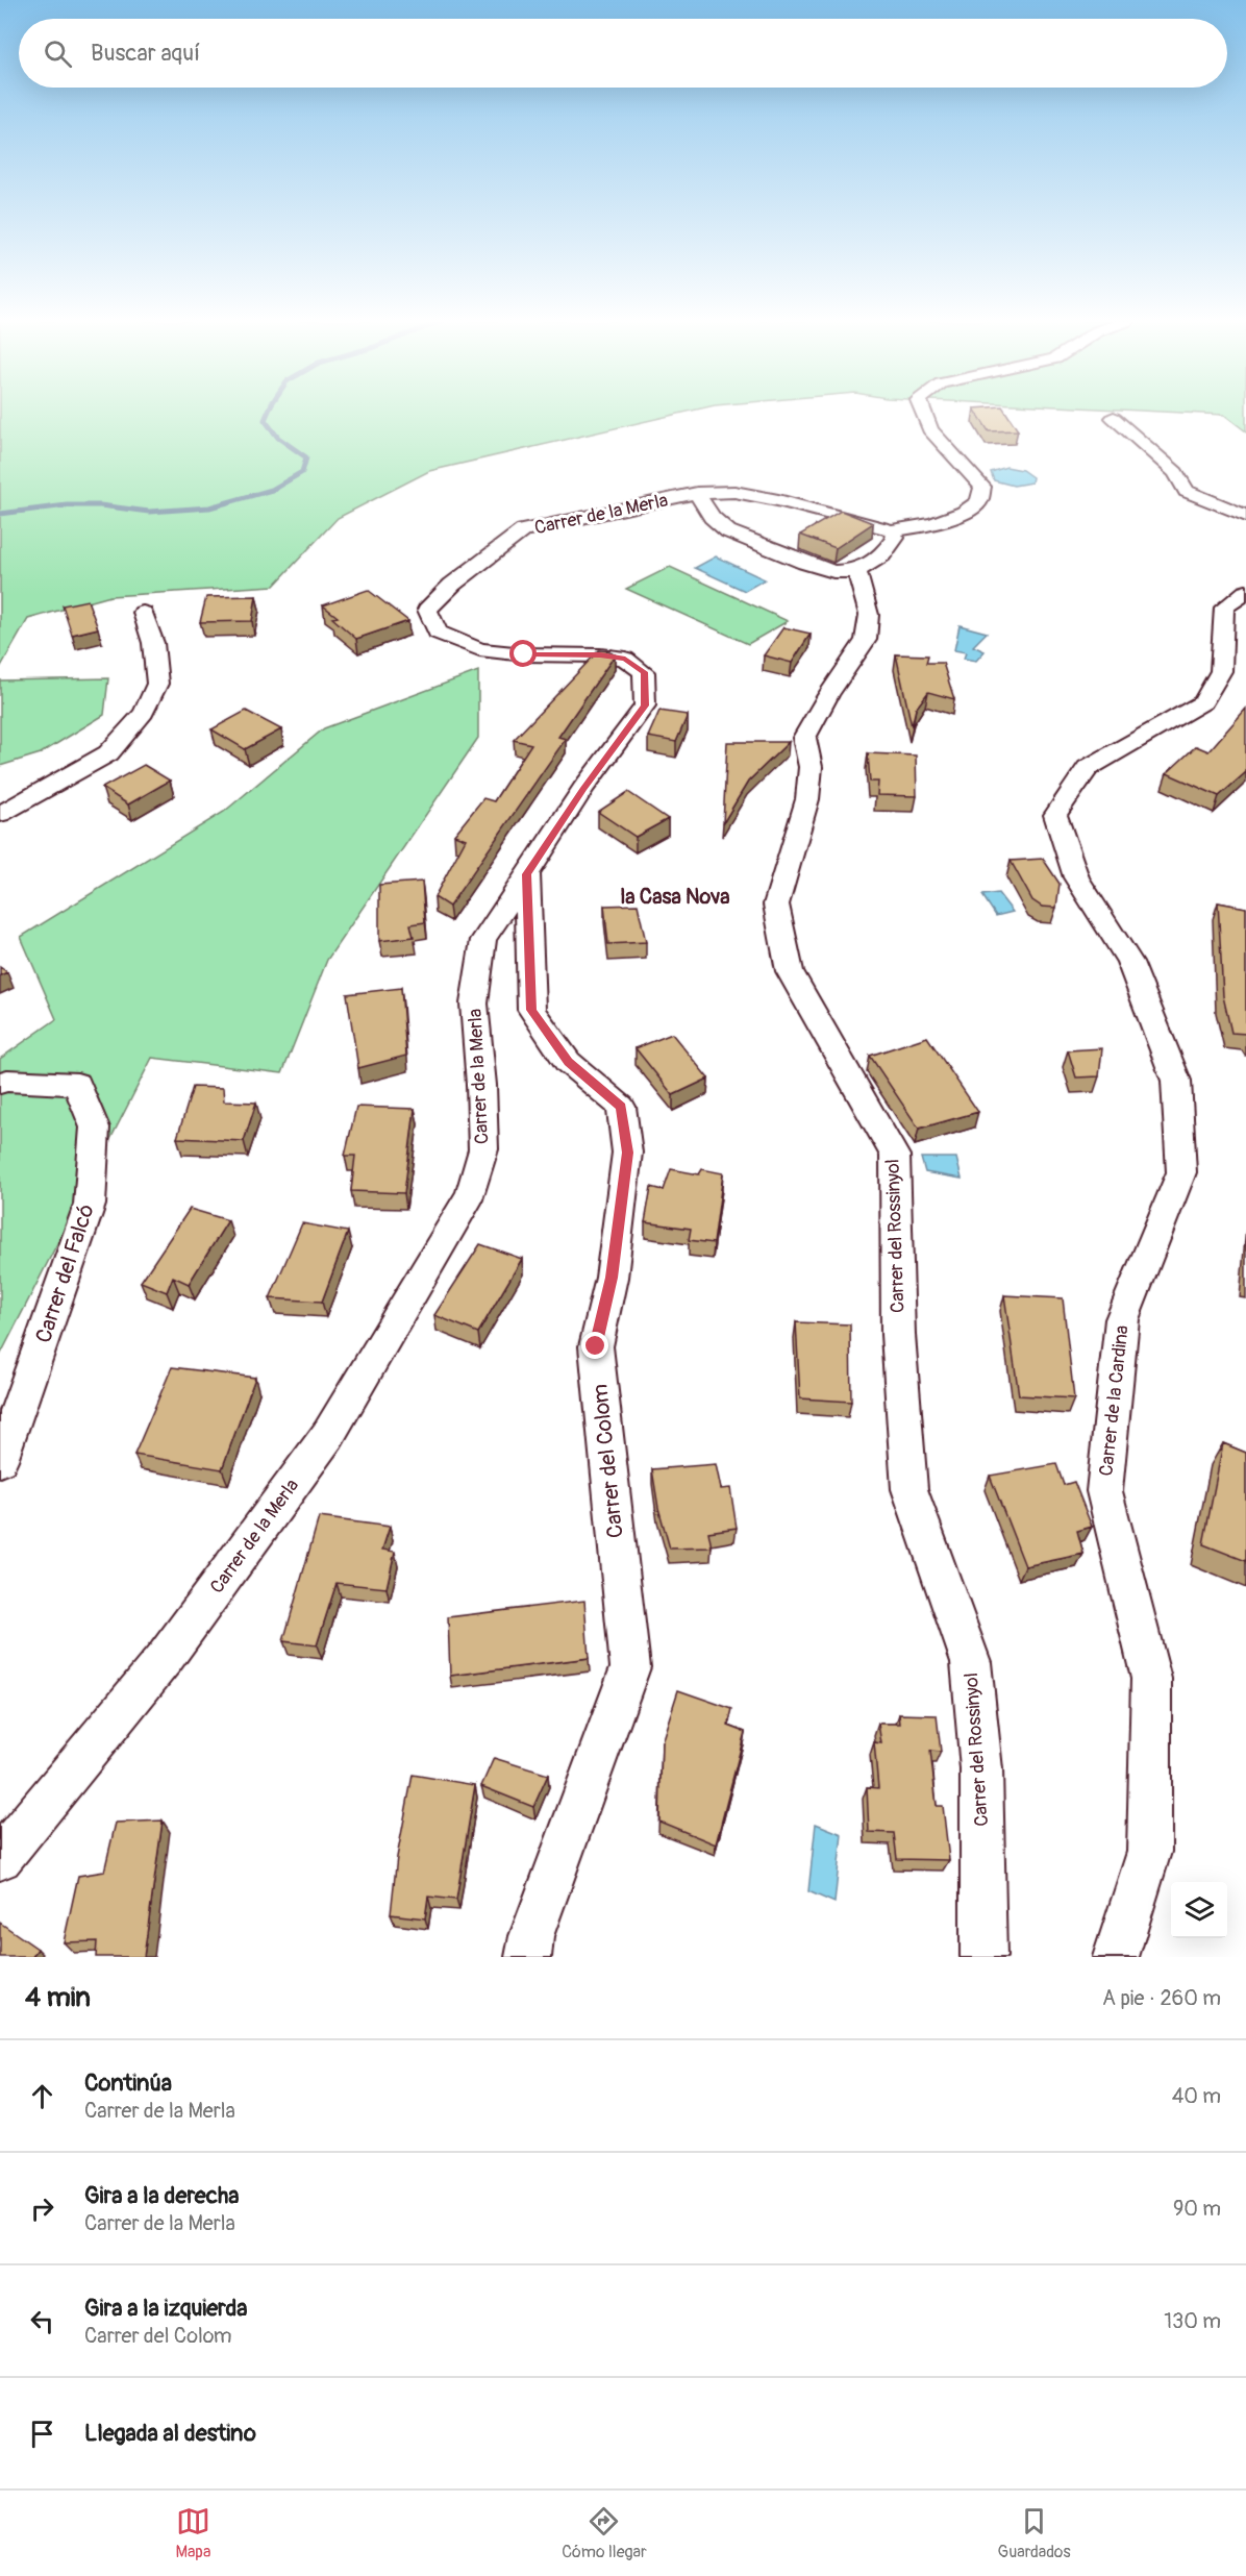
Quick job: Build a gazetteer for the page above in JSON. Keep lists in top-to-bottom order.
{
  "streets": {
    "street": [
      "Carrer de la Merla",
      "Carrer del Rossinyol",
      "Carrer del Falcó",
      "Carrer de la Cardina",
      "Carrer del Colom"
    ]
  },
  "crossings": [
    ["Carrer de la Merla", "Carrer del Colom"]
  ],
  "districts": ["la Casa Nova"],
  "page": {
    "search": "Buscar aquí",
    "heading": ["4 min", "A pie · 260 m"],
    "list": [
      ["Continúa", "Carrer de la Merla", "40 m"],
      ["Gira a la derecha", "Carrer de la Merla", "90 m"],
      ["Gira a la izquierda", "Carrer del Colom", "130 m"],
      "Llegada al destino"
    ],
    "nav": ["Mapa", "Cómo llegar", "Guardados"]
  }
}
